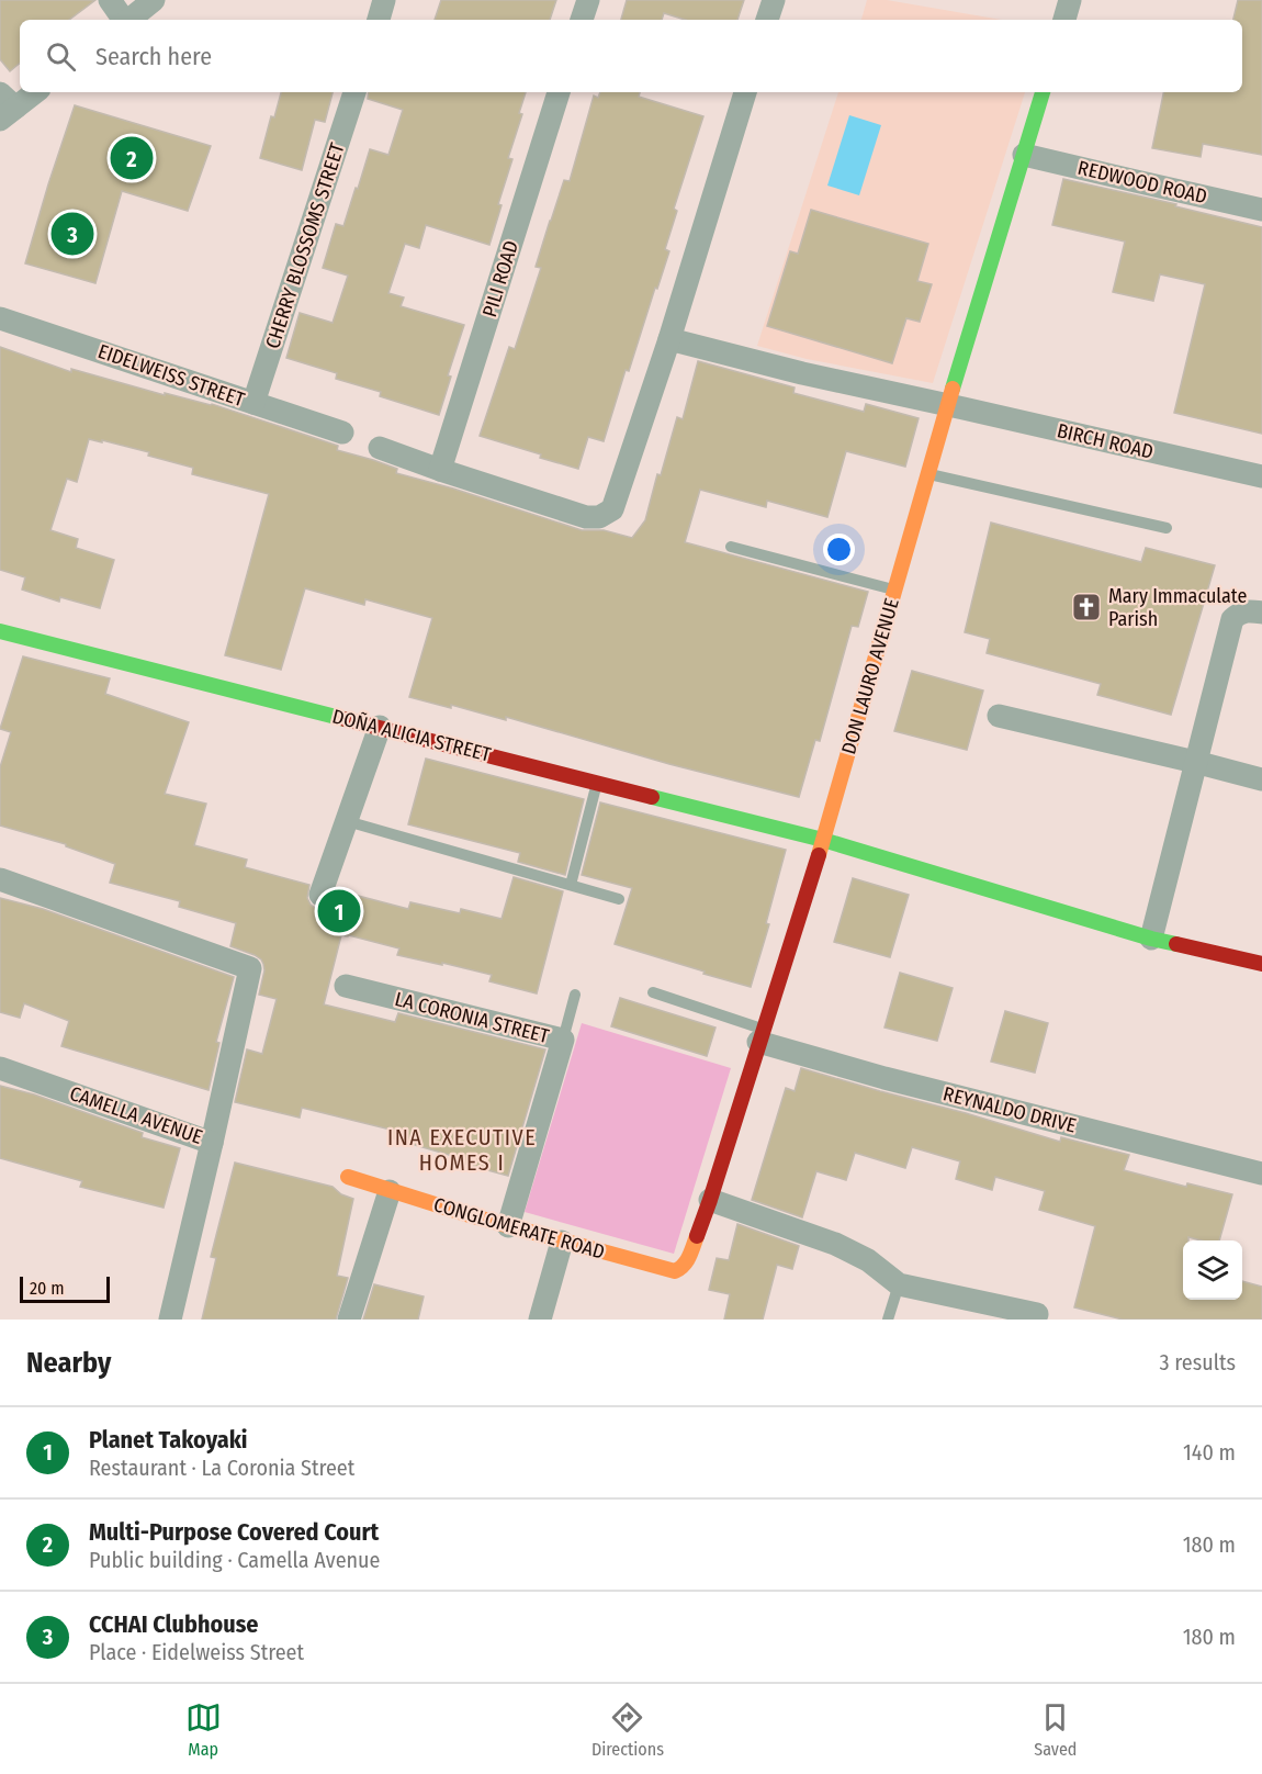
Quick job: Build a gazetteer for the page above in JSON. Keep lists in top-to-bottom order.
{
  "streets": {
    "street": [
      "REDWOOD ROAD",
      "CHERRY BLOSSOMS STREET",
      "PILI ROAD",
      "EIDELWEISS STREET",
      "BIRCH ROAD",
      "DON LAURO AVENUE",
      "DOÑA ALICIA STREET",
      "LA CORONIA STREET",
      "REYNALDO DRIVE",
      "CAMELLA AVENUE",
      "CONGLOMERATE ROAD"
    ]
  },
  "crossings": [
    ["REDWOOD ROAD", "DON LAURO AVENUE"],
    ["CHERRY BLOSSOMS STREET", "EIDELWEISS STREET"],
    ["BIRCH ROAD", "DON LAURO AVENUE"],
    ["DON LAURO AVENUE", "DOÑA ALICIA STREET"],
    ["DON LAURO AVENUE", "REYNALDO DRIVE"],
    ["DON LAURO AVENUE", "CONGLOMERATE ROAD"],
    ["LA CORONIA STREET", "CONGLOMERATE ROAD"]
  ],
  "districts": ["INA EXECUTIVE HOMES I"],
  "places": {
    "church": ["Mary Immaculate Parish"]
  },
  "scale_bar": "20 m",
  "page": {
    "search": "Search here",
    "pins": ["2", "3", "1"],
    "scale": "20 m",
    "heading": ["Nearby", "3 results"],
    "list": [
      {
        "mark": "1",
        "name": "Planet Takoyaki",
        "note": "Restaurant · La Coronia Street",
        "value": "140 m"
      },
      {
        "mark": "2",
        "name": "Multi-Purpose Covered Court",
        "note": "Public building · Camella Avenue",
        "value": "180 m"
      },
      {
        "mark": "3",
        "name": "CCHAI Clubhouse",
        "note": "Place · Eidelweiss Street",
        "value": "180 m"
      }
    ],
    "nav": ["Map", "Directions", "Saved"]
  }
}
